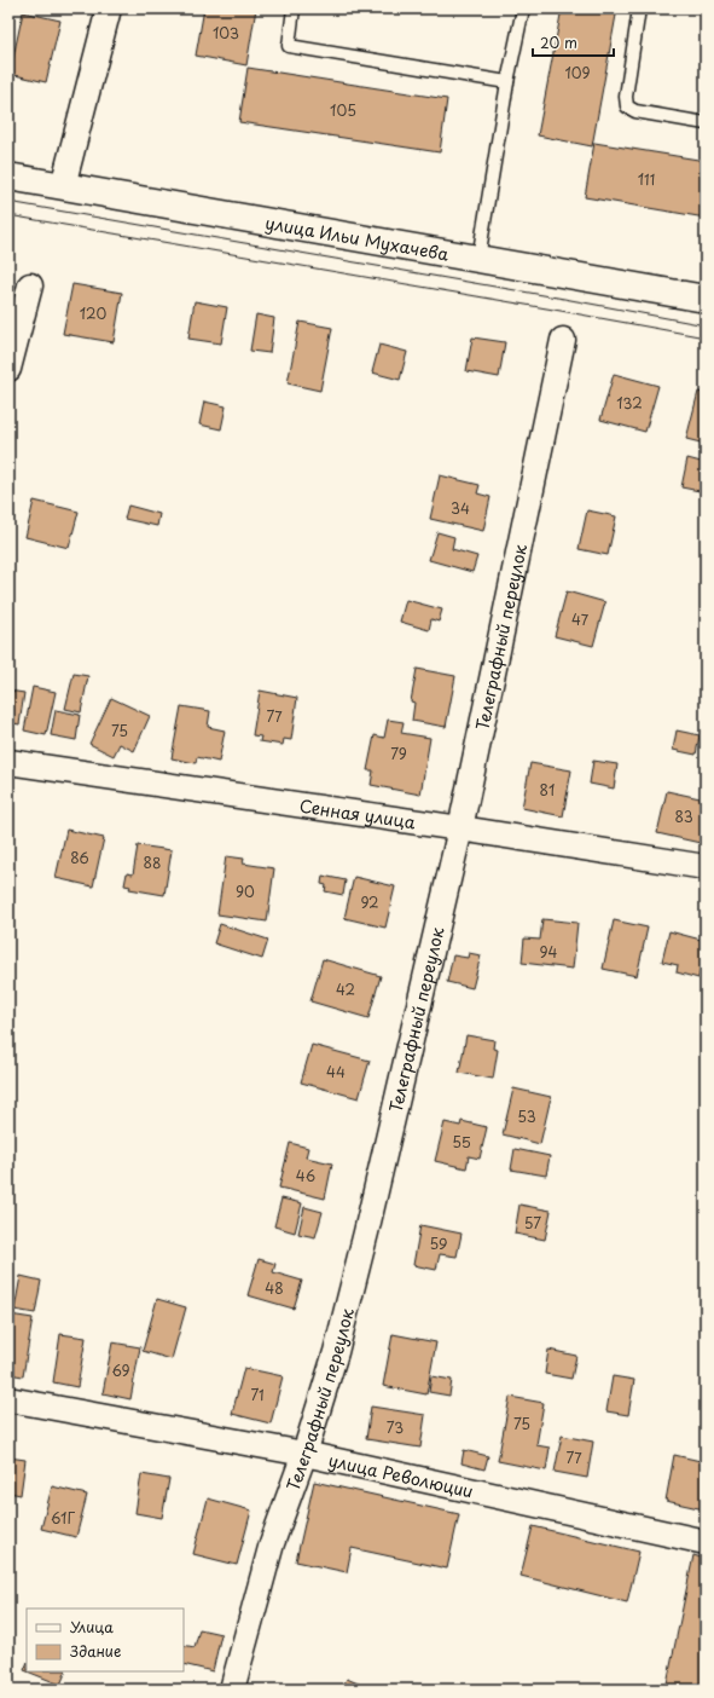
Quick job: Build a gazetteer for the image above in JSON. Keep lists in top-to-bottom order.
{
  "streets": {
    "street": [
      "улица Ильи Мухачева",
      "Телеграфный переулок",
      "Сенная улица",
      "улица Революции"
    ]
  },
  "crossings": [
    ["Телеграфный переулок", "Сенная улица"],
    ["Телеграфный переулок", "улица Революции"]
  ],
  "house_numbers": [
    "103",
    "109",
    "105",
    "111",
    "120",
    "132",
    "34",
    "47",
    "77",
    "75",
    "79",
    "81",
    "83",
    "86",
    "88",
    "90",
    "92",
    "94",
    "42",
    "44",
    "53",
    "55",
    "46",
    "57",
    "59",
    "48",
    "69",
    "71",
    "75",
    "73",
    "77",
    "61Г"
  ],
  "legend": ["Улица", "Здание"],
  "scale_bar": "20 m"
}
